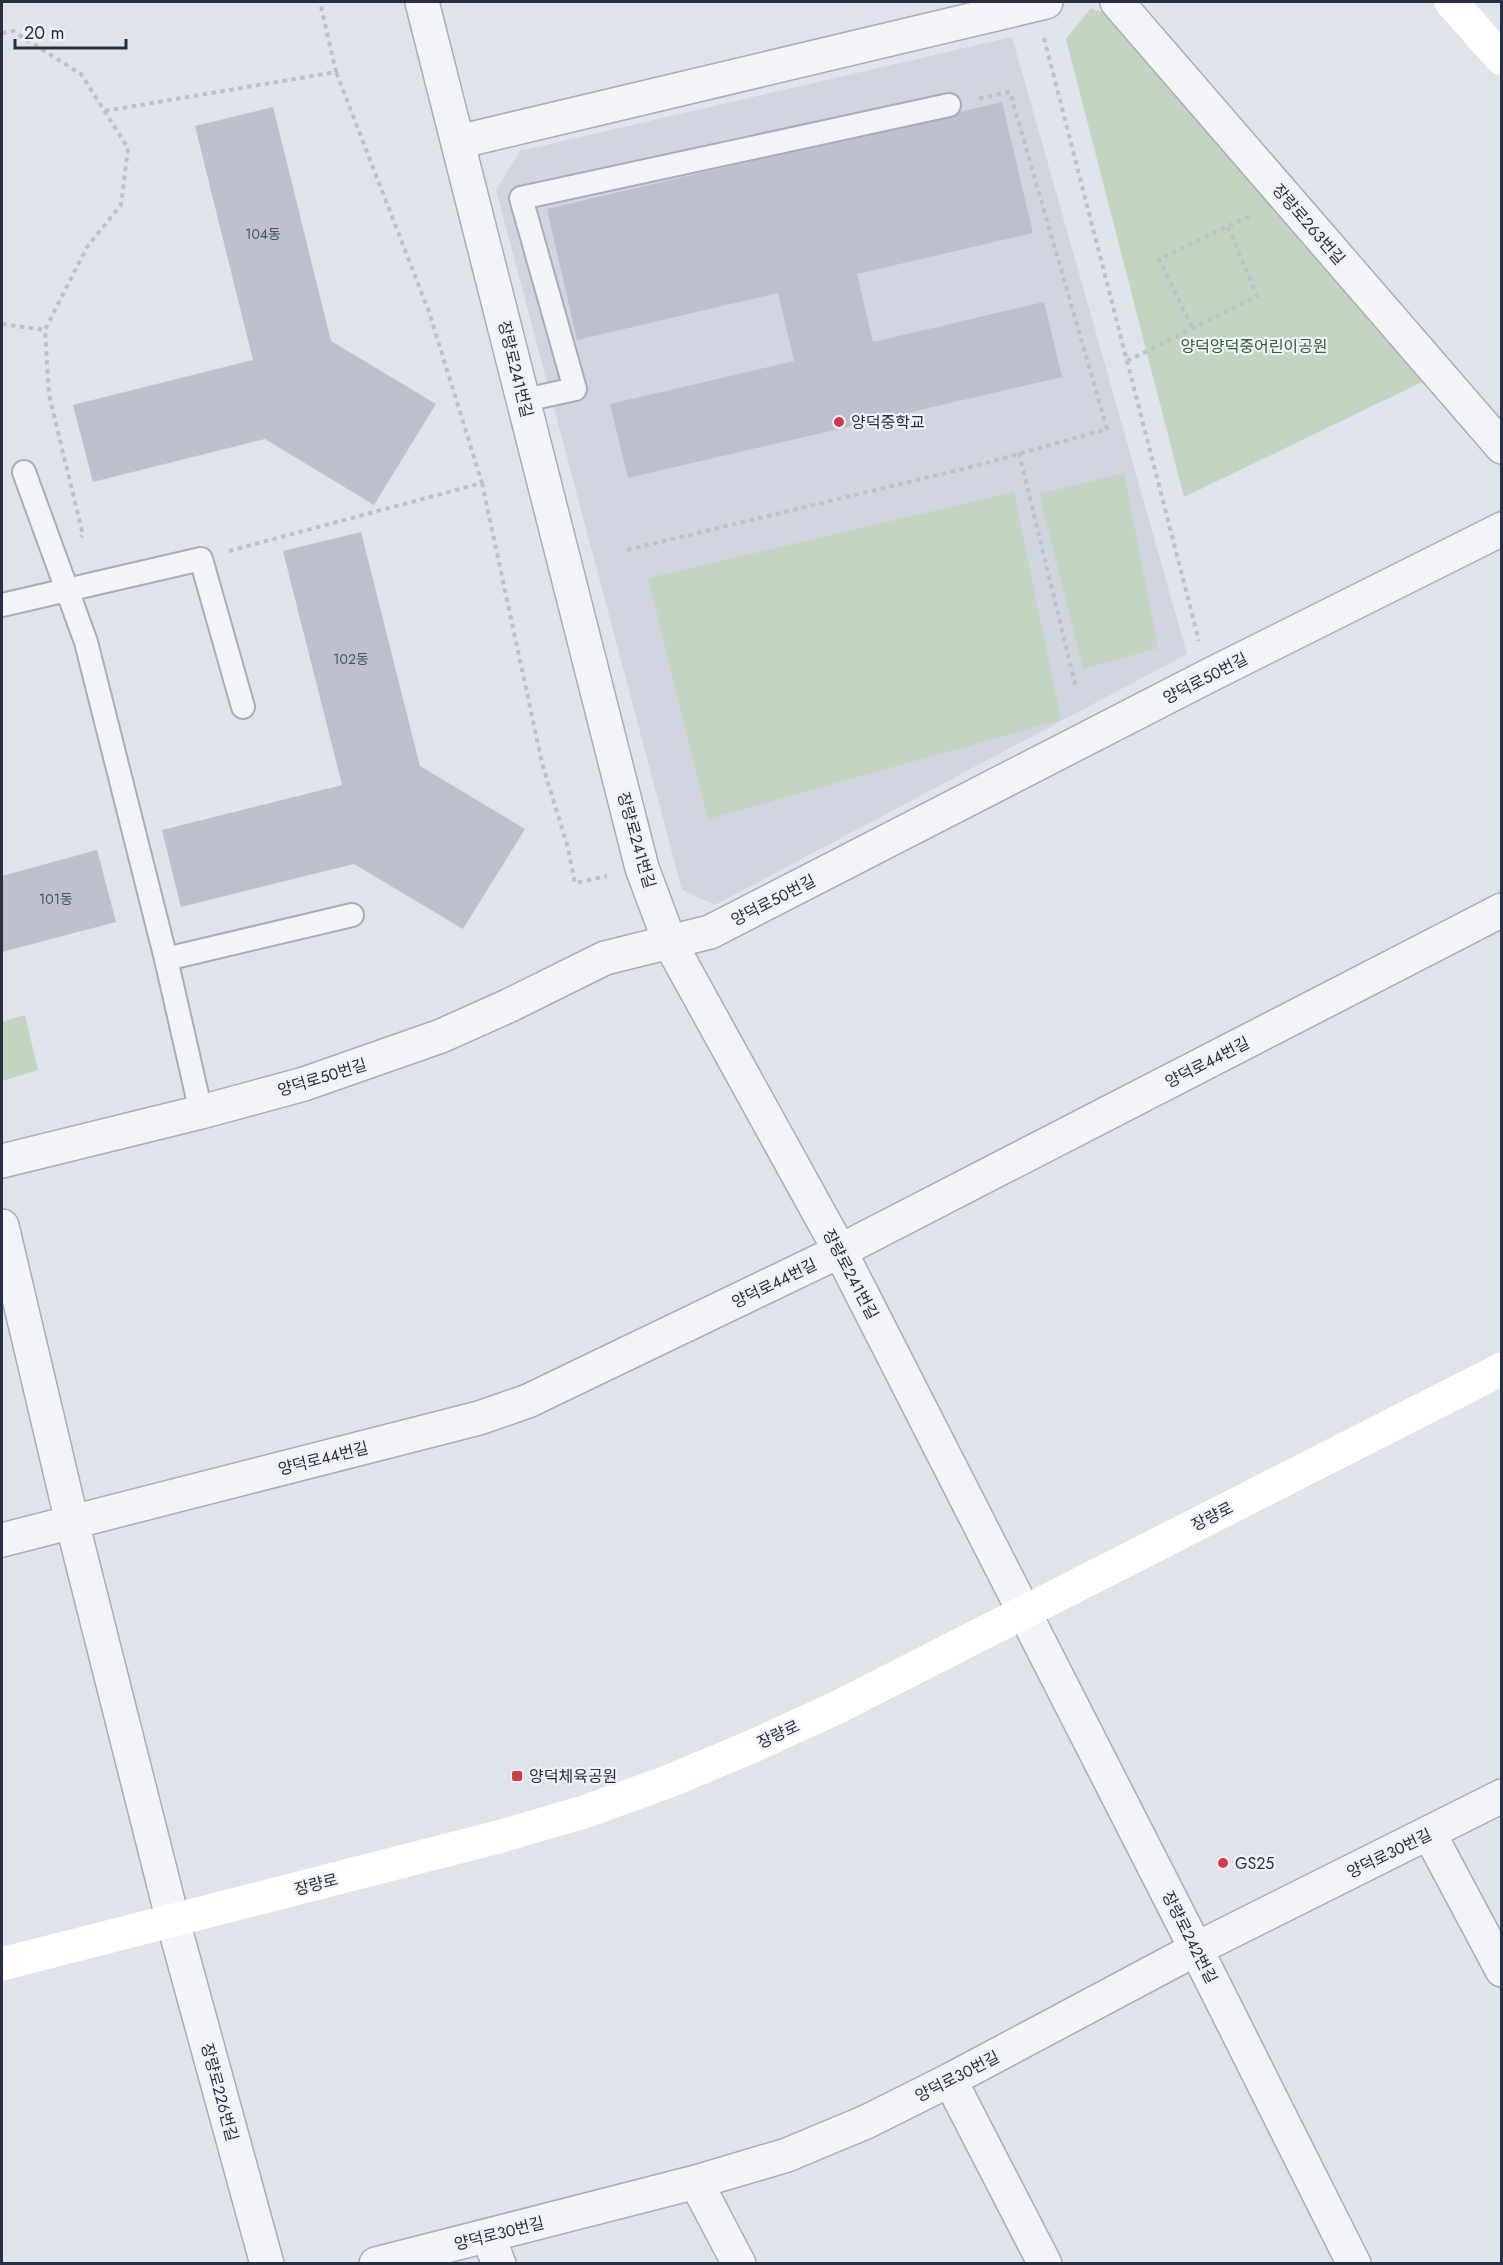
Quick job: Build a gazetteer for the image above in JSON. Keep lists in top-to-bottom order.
{
  "streets": {
    "street": [
      "장량로263번길",
      "장량로241번길",
      "양덕로50번길",
      "양덕로44번길",
      "장량로",
      "양덕로30번길",
      "장량로242번길",
      "장량로226번길"
    ]
  },
  "crossings": [
    ["장량로241번길", "양덕로50번길"],
    ["장량로241번길", "양덕로44번길"],
    ["장량로241번길", "장량로"],
    ["장량로241번길", "장량로242번길"],
    ["양덕로44번길", "장량로226번길"],
    ["장량로", "장량로242번길"],
    ["장량로", "장량로226번길"],
    ["양덕로30번길", "장량로242번길"]
  ],
  "parks": ["양덕양덕중어린이공원"],
  "places": {
    "other": ["양덕중학교", "GS25"],
    "transit": ["양덕체육공원"]
  },
  "house_numbers": ["104동", "102동", "101동"],
  "scale_bar": "20 m"
}
